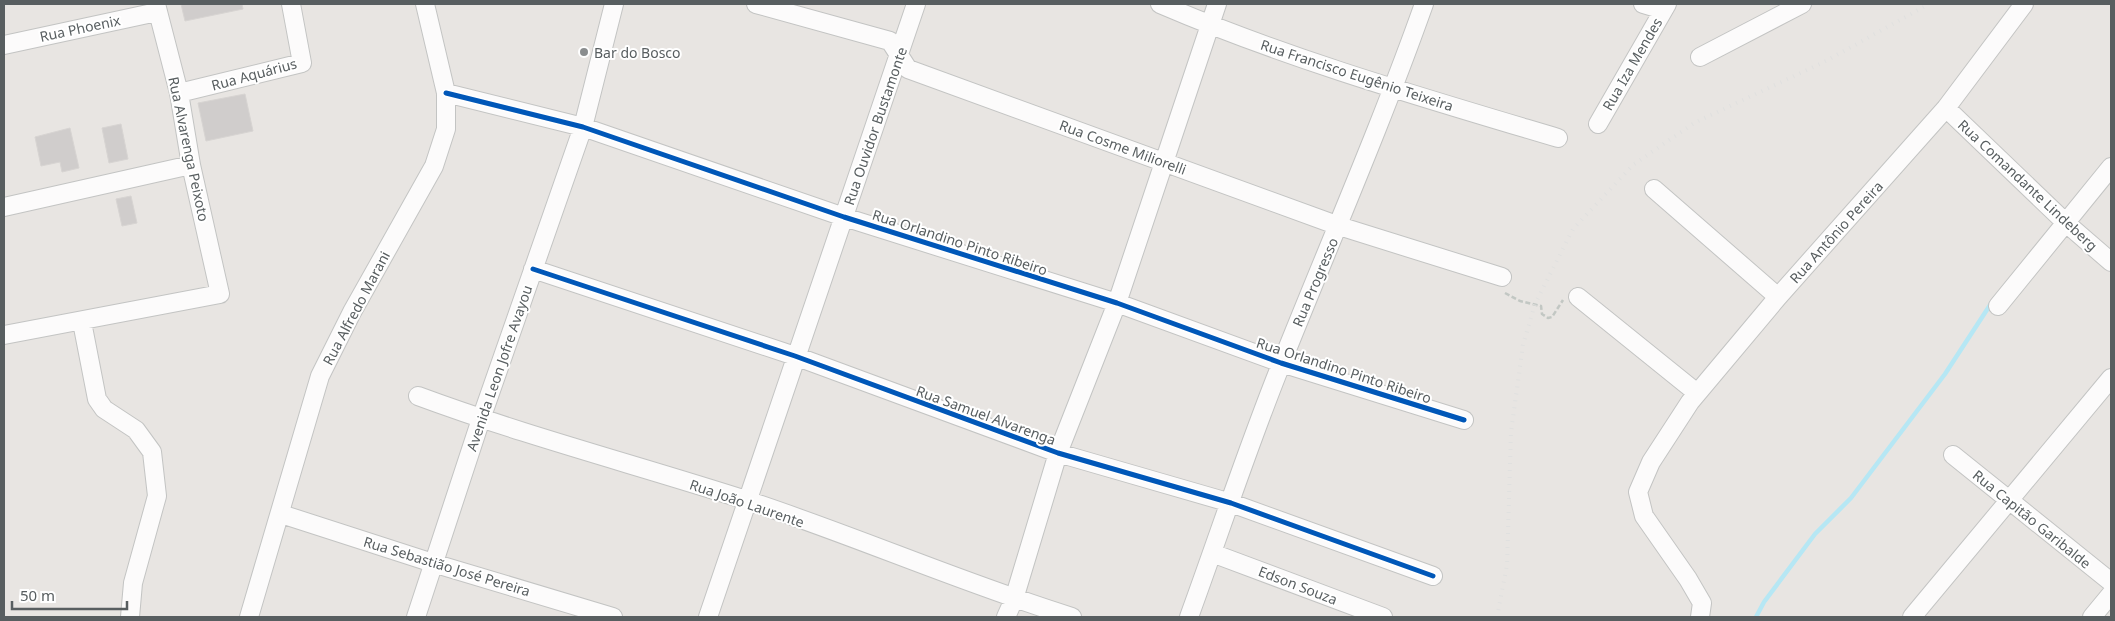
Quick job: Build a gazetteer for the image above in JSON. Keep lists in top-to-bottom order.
{
  "streets": {
    "street": [
      "Rua Phoenix",
      "Rua Iza Mendes",
      "Rua Aquárius",
      "Rua Francisco Eugênio Teixeira",
      "Rua Ouvidor Bustamonte",
      "Rua Cosme Miliorelli",
      "Rua Alvarenga Peixoto",
      "Rua Comandante Lindeberg",
      "Rua Antônio Pereira",
      "Rua Orlandino Pinto Ribeiro",
      "Rua Progresso",
      "Rua Alfredo Marani",
      "Avenida Leon Jofre Avayou",
      "Rua Samuel Alvarenga",
      "Rua João Laurente",
      "Rua Capitão Garibalde",
      "Rua Sebastião José Pereira",
      "Edson Souza"
    ]
  },
  "crossings": [
    ["Rua Phoenix", "Rua Alvarenga Peixoto"],
    ["Rua Aquárius", "Rua Alvarenga Peixoto"],
    ["Rua Francisco Eugênio Teixeira", "Rua Progresso"],
    ["Rua Ouvidor Bustamonte", "Rua Cosme Miliorelli"],
    ["Rua Ouvidor Bustamonte", "Rua Orlandino Pinto Ribeiro"],
    ["Rua Ouvidor Bustamonte", "Rua Samuel Alvarenga"],
    ["Rua Ouvidor Bustamonte", "Rua João Laurente"],
    ["Rua Cosme Miliorelli", "Rua Progresso"],
    ["Rua Comandante Lindeberg", "Rua Antônio Pereira"],
    ["Rua Orlandino Pinto Ribeiro", "Rua Progresso"],
    ["Rua Orlandino Pinto Ribeiro", "Rua Alfredo Marani"],
    ["Rua Orlandino Pinto Ribeiro", "Avenida Leon Jofre Avayou"],
    ["Rua Progresso", "Rua Samuel Alvarenga"],
    ["Rua Progresso", "Edson Souza"],
    ["Rua Alfredo Marani", "Rua Sebastião José Pereira"],
    ["Avenida Leon Jofre Avayou", "Rua Samuel Alvarenga"],
    ["Avenida Leon Jofre Avayou", "Rua João Laurente"],
    ["Avenida Leon Jofre Avayou", "Rua Sebastião José Pereira"]
  ],
  "places": ["Bar do Bosco"],
  "scale_bar": "50 m"
}
